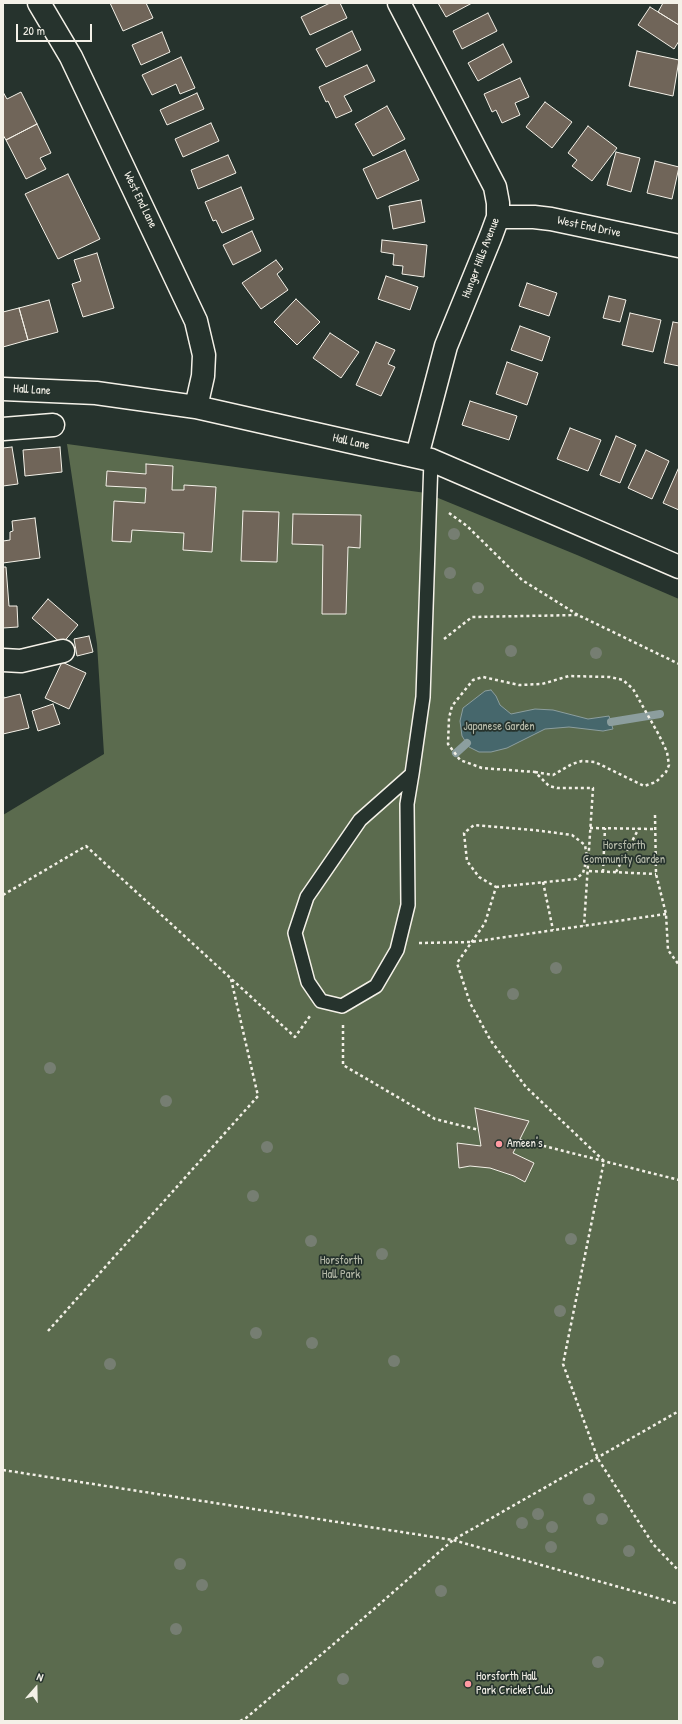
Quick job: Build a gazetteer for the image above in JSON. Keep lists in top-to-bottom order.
{
  "streets": {
    "street": [
      "West End Lane",
      "West End Drive",
      "Hunger Hills Avenue",
      "Hall Lane"
    ]
  },
  "crossings": [
    ["West End Lane", "Hall Lane"],
    ["West End Drive", "Hunger Hills Avenue"],
    ["Hunger Hills Avenue", "Hall Lane"]
  ],
  "parks": ["Japanese Garden", "Horsforth Community Garden", "Horsforth Hall Park"],
  "places": ["Ameen's", "Horsforth Hall Park Cricket Club"],
  "scale_bar": "20 m",
  "north": "top"
}
